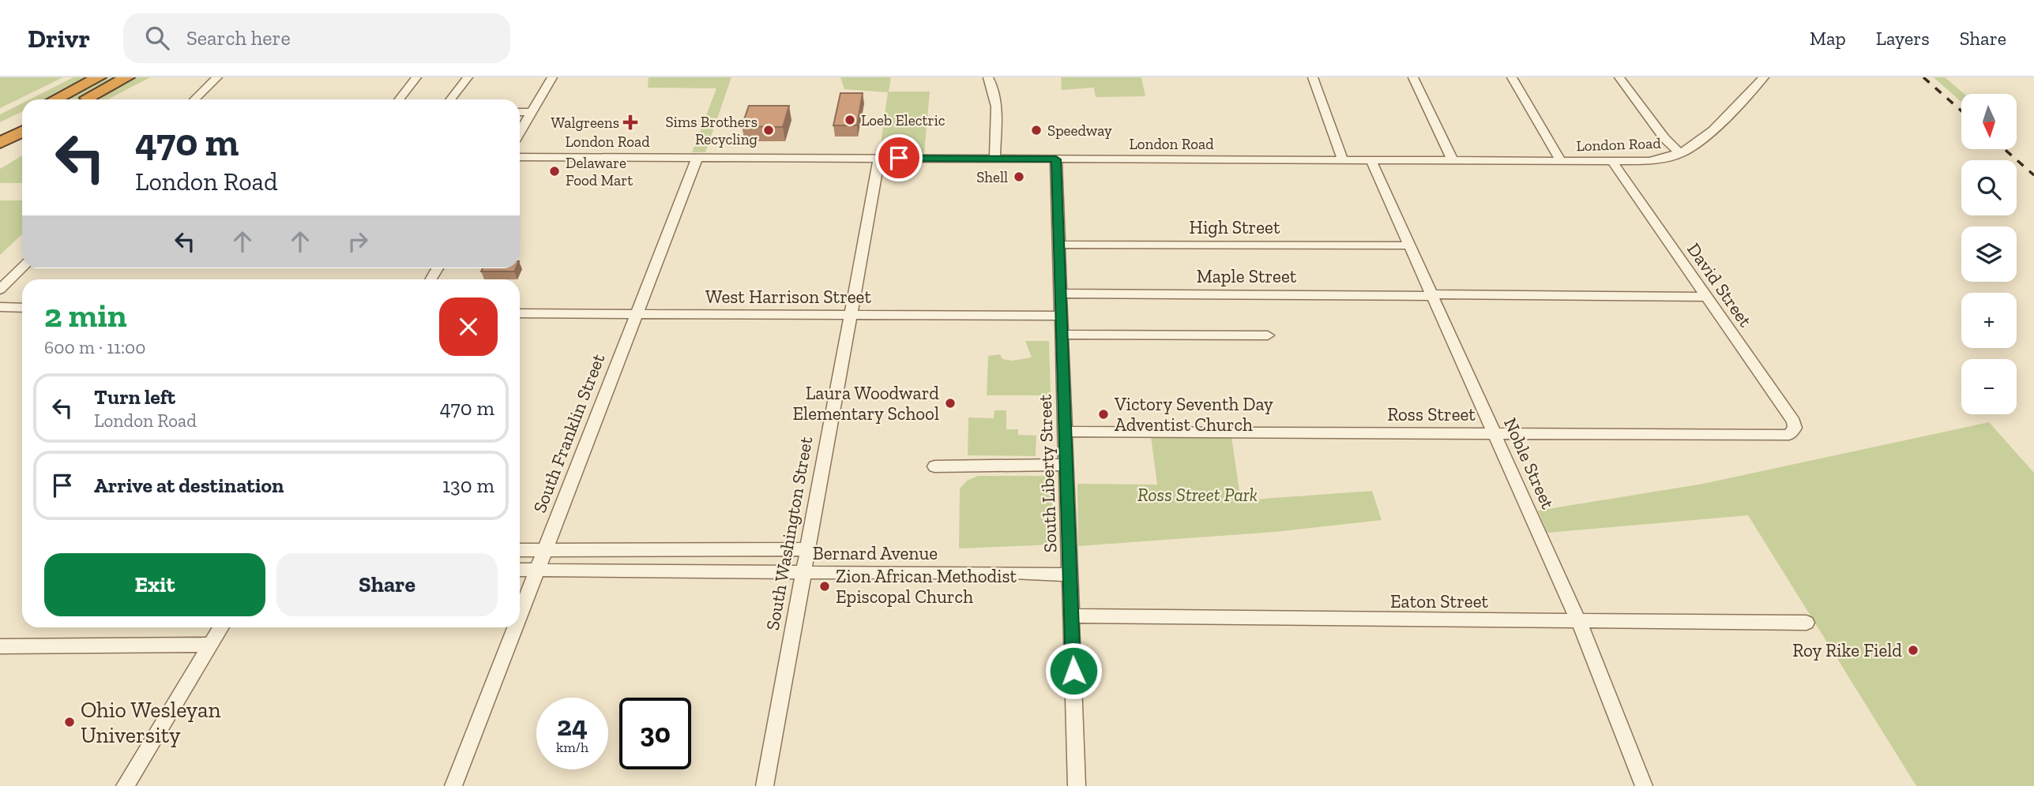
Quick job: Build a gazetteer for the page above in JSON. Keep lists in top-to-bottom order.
{
  "streets": {
    "street": [
      "London Road",
      "High Street",
      "Maple Street",
      "David Street",
      "West Harrison Street",
      "Ross Street",
      "South Franklin Street",
      "Noble Street",
      "South Liberty Street",
      "South Washington Street",
      "Bernard Avenue",
      "Eaton Street"
    ]
  },
  "crossings": [
    ["London Road", "David Street"],
    ["London Road", "South Franklin Street"],
    ["London Road", "Noble Street"],
    ["London Road", "South Liberty Street"],
    ["London Road", "South Washington Street"],
    ["High Street", "Noble Street"],
    ["High Street", "South Liberty Street"],
    ["Maple Street", "David Street"],
    ["Maple Street", "Noble Street"],
    ["Maple Street", "South Liberty Street"],
    ["David Street", "Ross Street"],
    ["West Harrison Street", "South Franklin Street"],
    ["West Harrison Street", "South Liberty Street"],
    ["West Harrison Street", "South Washington Street"],
    ["Ross Street", "Noble Street"],
    ["Ross Street", "South Liberty Street"],
    ["South Franklin Street", "Bernard Avenue"],
    ["Noble Street", "Eaton Street"],
    ["South Liberty Street", "Bernard Avenue"],
    ["South Liberty Street", "Eaton Street"],
    ["South Washington Street", "Bernard Avenue"]
  ],
  "parks": ["Ross Street Park"],
  "places": {
    "other": [
      "Loeb Electric",
      "Sims Brothers Recycling",
      "Speedway",
      "Delaware Food Mart",
      "Shell",
      "Laura Woodward Elementary School",
      "Victory Seventh Day Adventist Church",
      "Zion African Methodist Episcopal Church",
      "Roy Rike Field",
      "Ohio Wesleyan University"
    ],
    "health": ["Walgreens"]
  },
  "north": "bottom",
  "page": {
    "header": "Drivr",
    "search": "Search here",
    "nav": ["Map", "Layers", "Share"],
    "map_buttons": ["+", "−"],
    "turn": ["470 m", "London Road"],
    "heading": ["2 min", "600 m · 11:00"],
    "list": [
      {
        "name": "Turn left",
        "note": "London Road",
        "value": "470 m"
      },
      {
        "name": "Arrive at destination",
        "value": "130 m"
      }
    ],
    "buttons": ["Exit", "Share"],
    "speed": "24 km/h",
    "limit": "30"
  }
}
